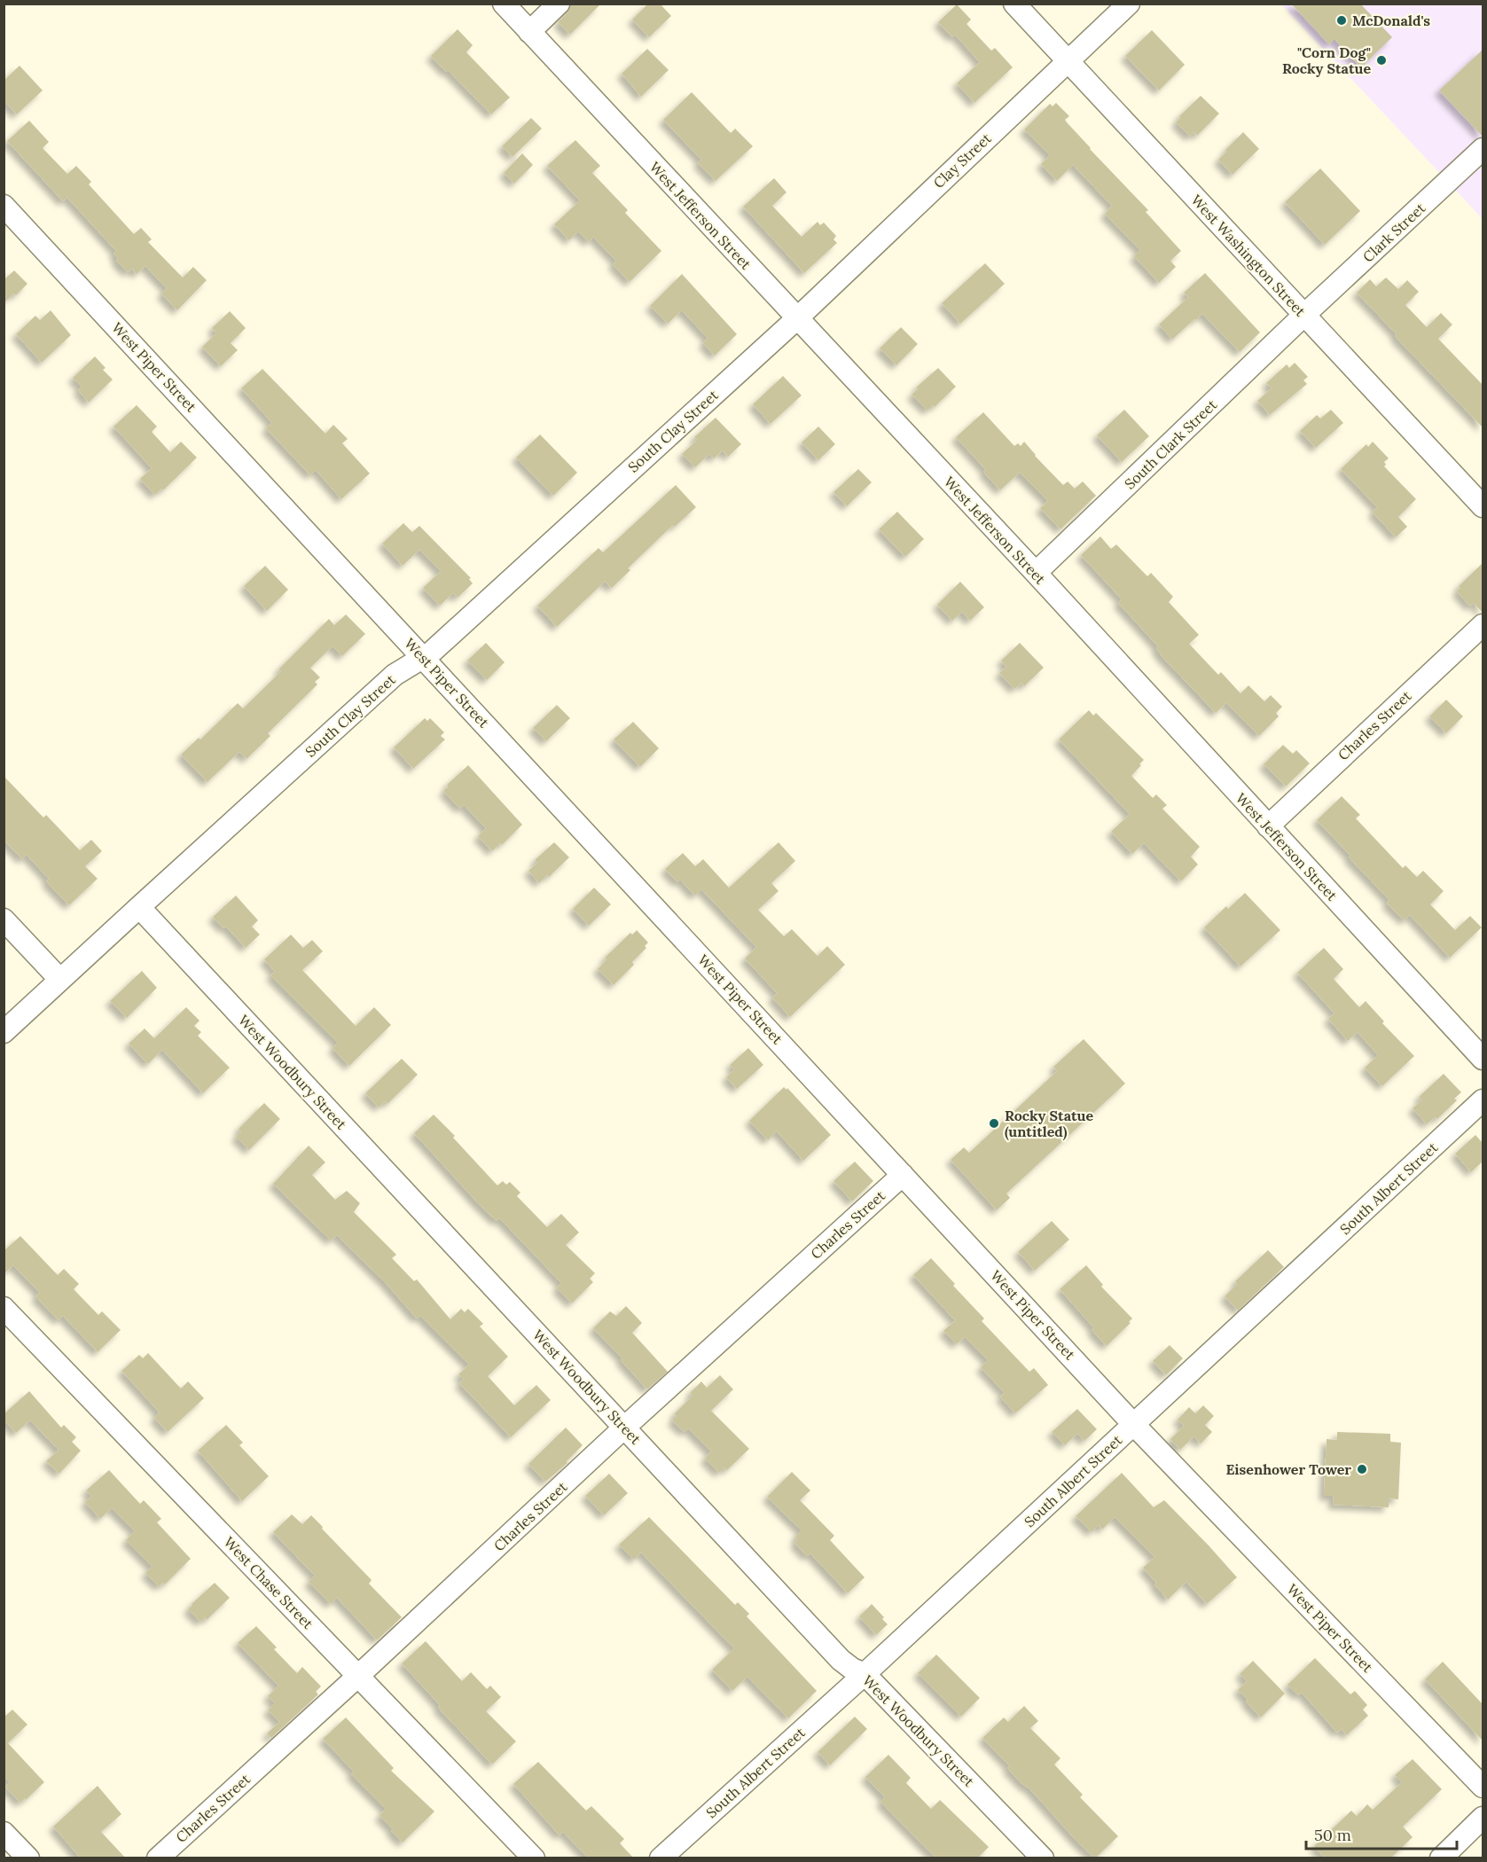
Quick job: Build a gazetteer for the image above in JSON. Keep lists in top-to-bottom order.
{
  "streets": {
    "street": [
      "Clay Street",
      "West Jefferson Street",
      "Clark Street",
      "West Washington Street",
      "West Piper Street",
      "South Clay Street",
      "South Clark Street",
      "Charles Street",
      "West Woodbury Street",
      "South Albert Street",
      "West Chase Street"
    ]
  },
  "crossings": [
    ["Clay Street", "West Jefferson Street"],
    ["Clay Street", "West Washington Street"],
    ["Clay Street", "South Clay Street"],
    ["West Jefferson Street", "South Clay Street"],
    ["West Jefferson Street", "South Clark Street"],
    ["West Jefferson Street", "Charles Street"],
    ["Clark Street", "West Washington Street"],
    ["Clark Street", "South Clark Street"],
    ["West Washington Street", "South Clark Street"],
    ["West Piper Street", "South Clay Street"],
    ["West Piper Street", "Charles Street"],
    ["West Piper Street", "South Albert Street"],
    ["South Clay Street", "West Woodbury Street"],
    ["Charles Street", "West Woodbury Street"],
    ["Charles Street", "West Chase Street"],
    ["West Woodbury Street", "South Albert Street"]
  ],
  "places": [
    "McDonald's",
    "\"Corn Dog\" Rocky Statue",
    "Rocky Statue (untitled)",
    "Eisenhower Tower"
  ],
  "scale_bar": "50 m"
}
